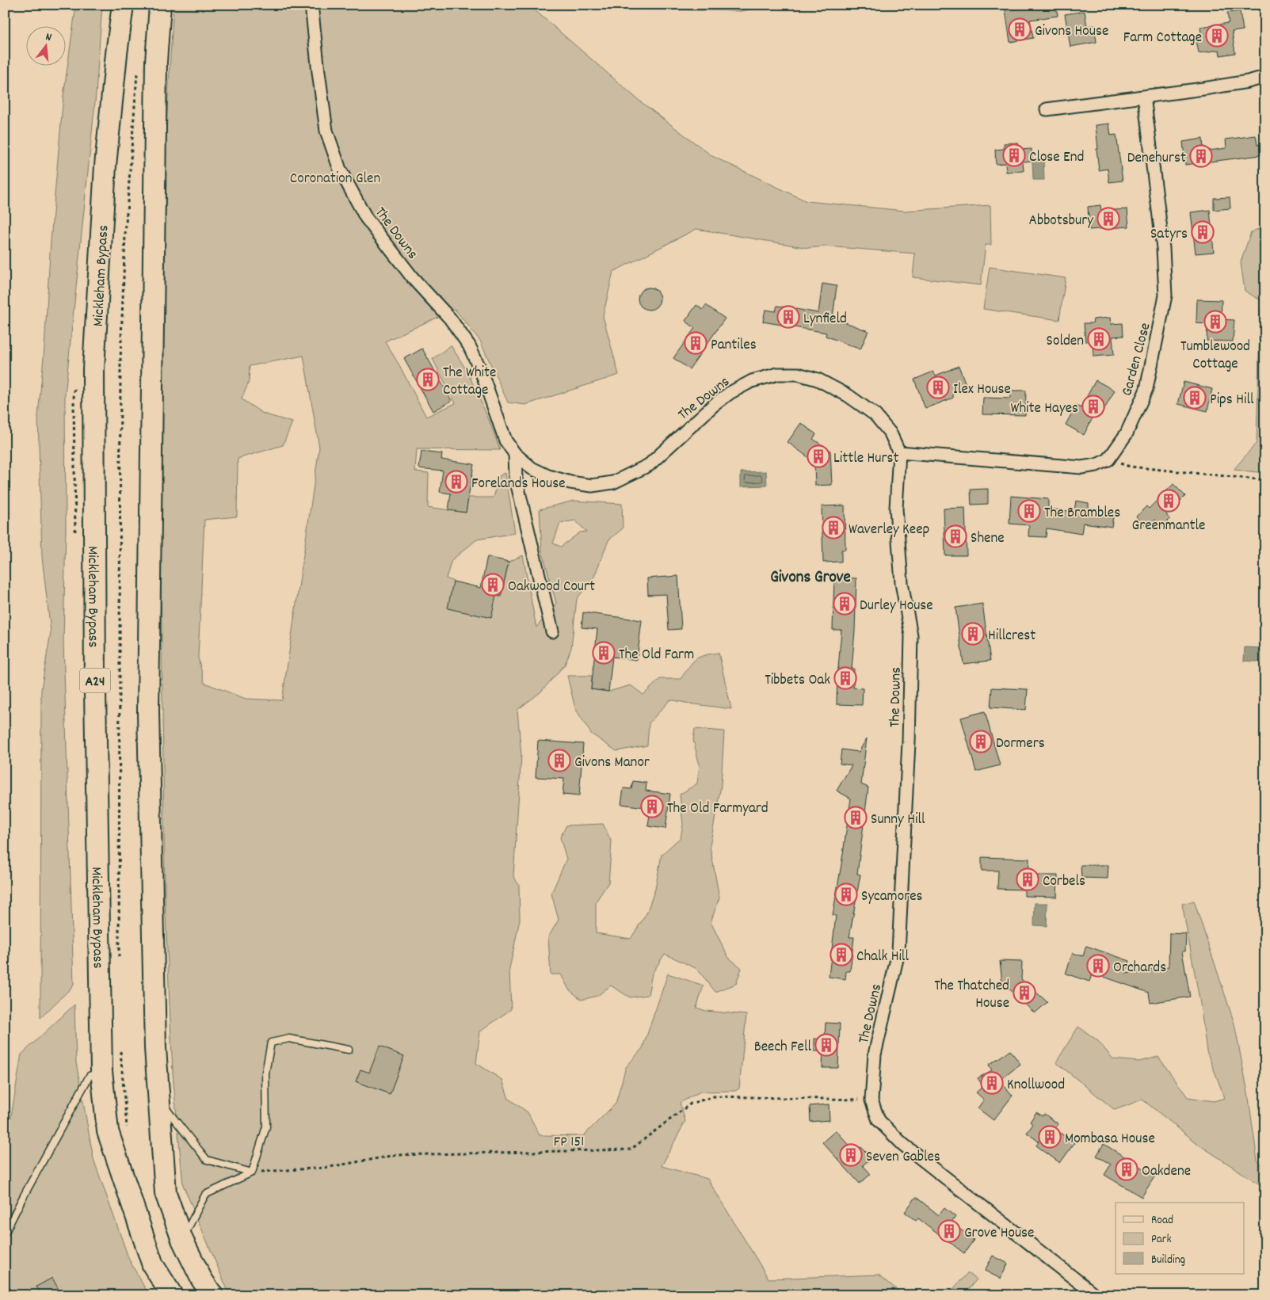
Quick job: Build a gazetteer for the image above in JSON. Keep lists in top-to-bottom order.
{
  "streets": {
    "highway": ["Mickleham Bypass", "A24"],
    "street": ["The Downs", "Garden Close"],
    "path": ["FP 151"]
  },
  "crossings": [
    ["The Downs", "FP 151"]
  ],
  "districts": ["Givons Grove"],
  "parks": ["Coronation Glen"],
  "places": {
    "building": [
      "Givons House",
      "Farm Cottage",
      "Close End",
      "Denehurst",
      "Abbotsbury",
      "Satyrs",
      "Lynfield",
      "Tumblewood Cottage",
      "Solden",
      "Pantiles",
      "The White Cottage",
      "Ilex House",
      "Pips Hill",
      "White Hayes",
      "Little Hurst",
      "Forelands House",
      "Greenmantle",
      "The Brambles",
      "Waverley Keep",
      "Shene",
      "Oakwood Court",
      "Durley House",
      "Hillcrest",
      "The Old Farm",
      "Tibbets Oak",
      "Dormers",
      "Givons Manor",
      "The Old Farmyard",
      "Sunny Hill",
      "Corbels",
      "Sycamores",
      "Chalk Hill",
      "Orchards",
      "The Thatched House",
      "Beech Fell",
      "Knollwood",
      "Mombasa House",
      "Seven Gables",
      "Oakdene",
      "Grove House"
    ]
  },
  "legend": ["Road", "Park", "Building"],
  "north": "top"
}
